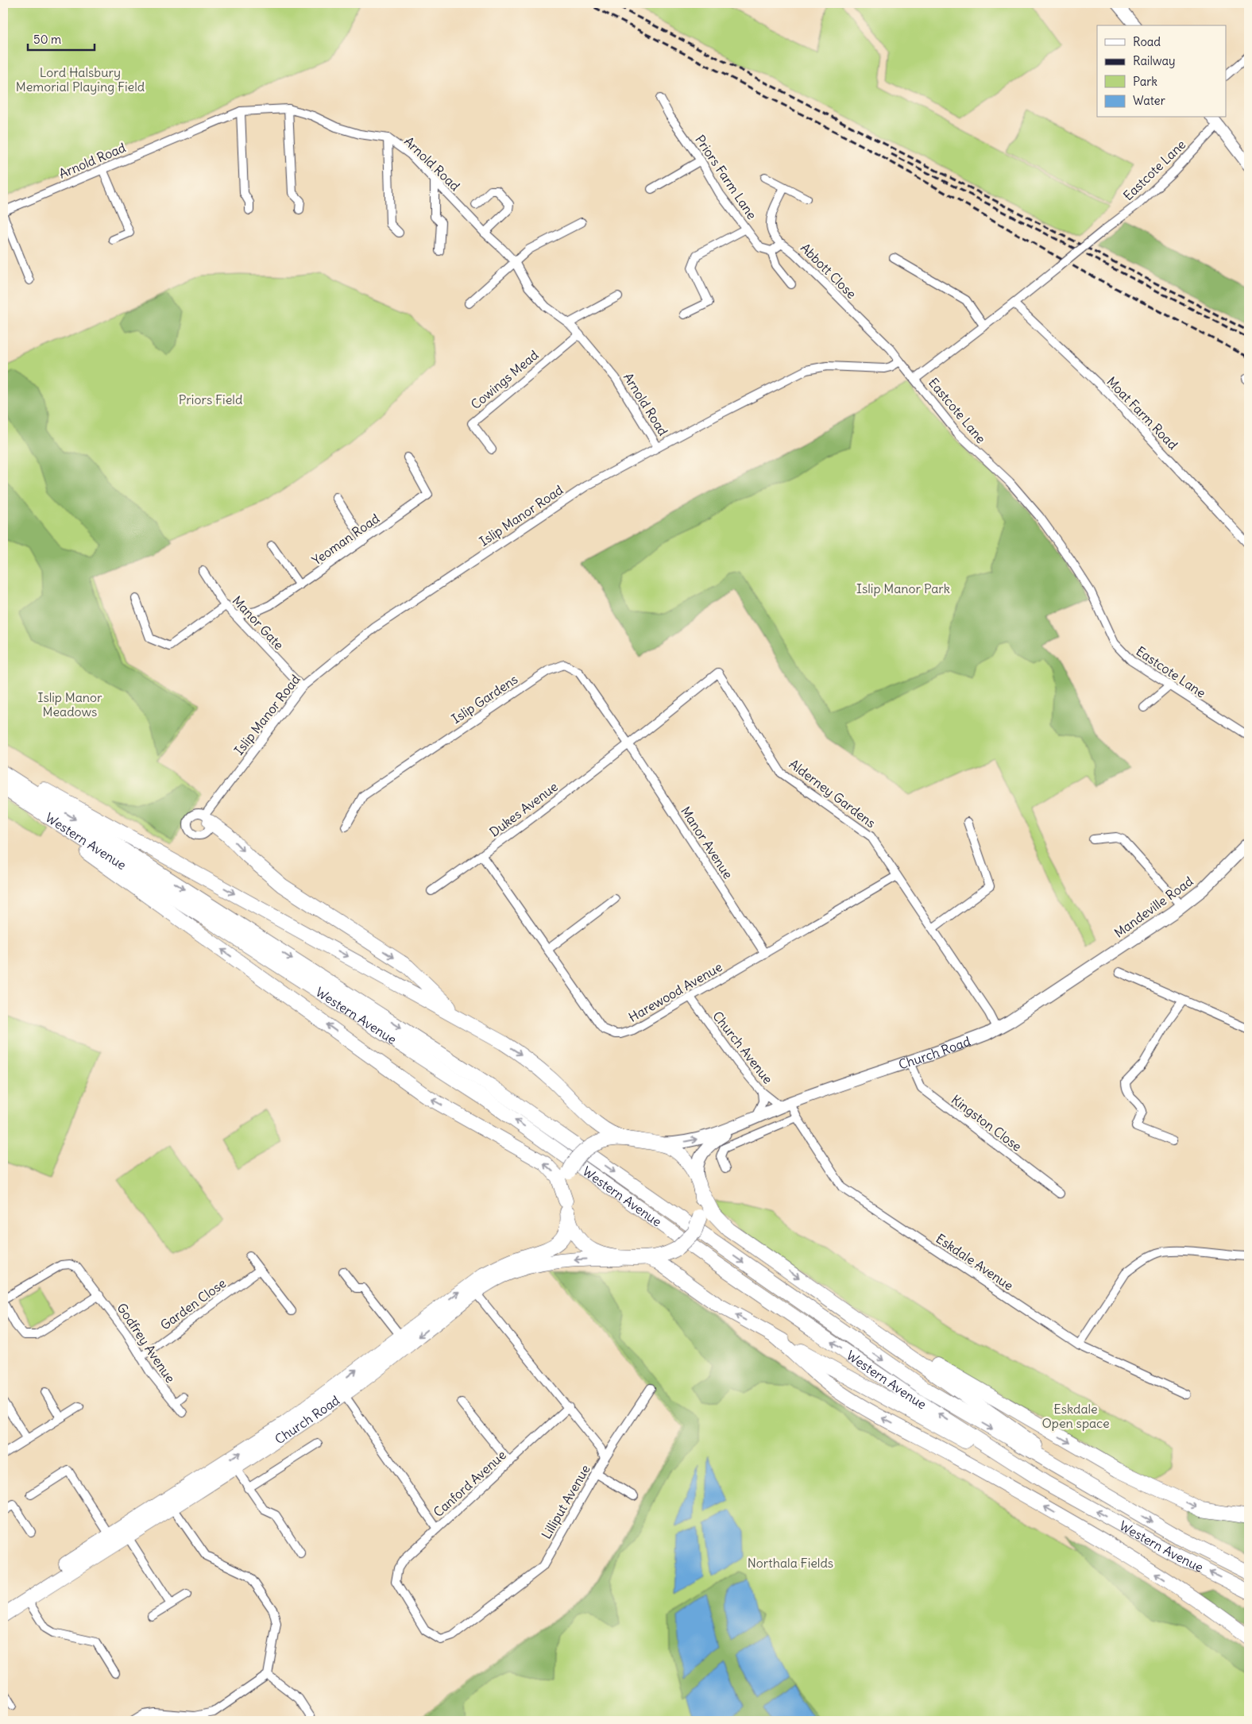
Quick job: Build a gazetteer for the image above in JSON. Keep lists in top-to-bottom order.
{
  "streets": {
    "highway": ["Western Avenue", "Church Road"],
    "main road": ["Mandeville Road"],
    "street": [
      "Arnold Road",
      "Eastcote Lane",
      "Priors Farm Lane",
      "Abbott Close",
      "Cowings Mead",
      "Moat Farm Road",
      "Islip Manor Road",
      "Yeoman Road",
      "Manor Gate",
      "Islip Gardens",
      "Alderney Gardens",
      "Dukes Avenue",
      "Manor Avenue",
      "Harewood Avenue",
      "Church Avenue",
      "Kingston Close",
      "Eskdale Avenue",
      "Garden Close",
      "Godfrey Avenue",
      "Canford Avenue",
      "Lilliput Avenue"
    ]
  },
  "crossings": [
    ["Arnold Road", "Cowings Mead"],
    ["Arnold Road", "Islip Manor Road"],
    ["Eastcote Lane", "Moat Farm Road"],
    ["Abbott Close", "Islip Manor Road"],
    ["Islip Manor Road", "Manor Gate"],
    ["Yeoman Road", "Manor Gate"],
    ["Islip Gardens", "Alderney Gardens"],
    ["Islip Gardens", "Dukes Avenue"],
    ["Islip Gardens", "Manor Avenue"],
    ["Alderney Gardens", "Dukes Avenue"],
    ["Alderney Gardens", "Manor Avenue"],
    ["Alderney Gardens", "Harewood Avenue"],
    ["Alderney Gardens", "Church Road"],
    ["Dukes Avenue", "Manor Avenue"],
    ["Dukes Avenue", "Harewood Avenue"],
    ["Manor Avenue", "Harewood Avenue"],
    ["Mandeville Road", "Church Road"],
    ["Harewood Avenue", "Church Avenue"],
    ["Church Avenue", "Church Road"],
    ["Church Avenue", "Eskdale Avenue"],
    ["Church Road", "Kingston Close"],
    ["Church Road", "Eskdale Avenue"],
    ["Church Road", "Lilliput Avenue"],
    ["Garden Close", "Godfrey Avenue"],
    ["Canford Avenue", "Lilliput Avenue"]
  ],
  "parks": [
    "Lord Halsbury Memorial Playing Field",
    "Priors Field",
    "Islip Manor Park",
    "Islip Manor Meadows",
    "Eskdale Open space",
    "Northala Fields"
  ],
  "legend": [
    "Road",
    "Railway",
    "Park",
    "Water"
  ],
  "scale_bar": "50 m"
}
